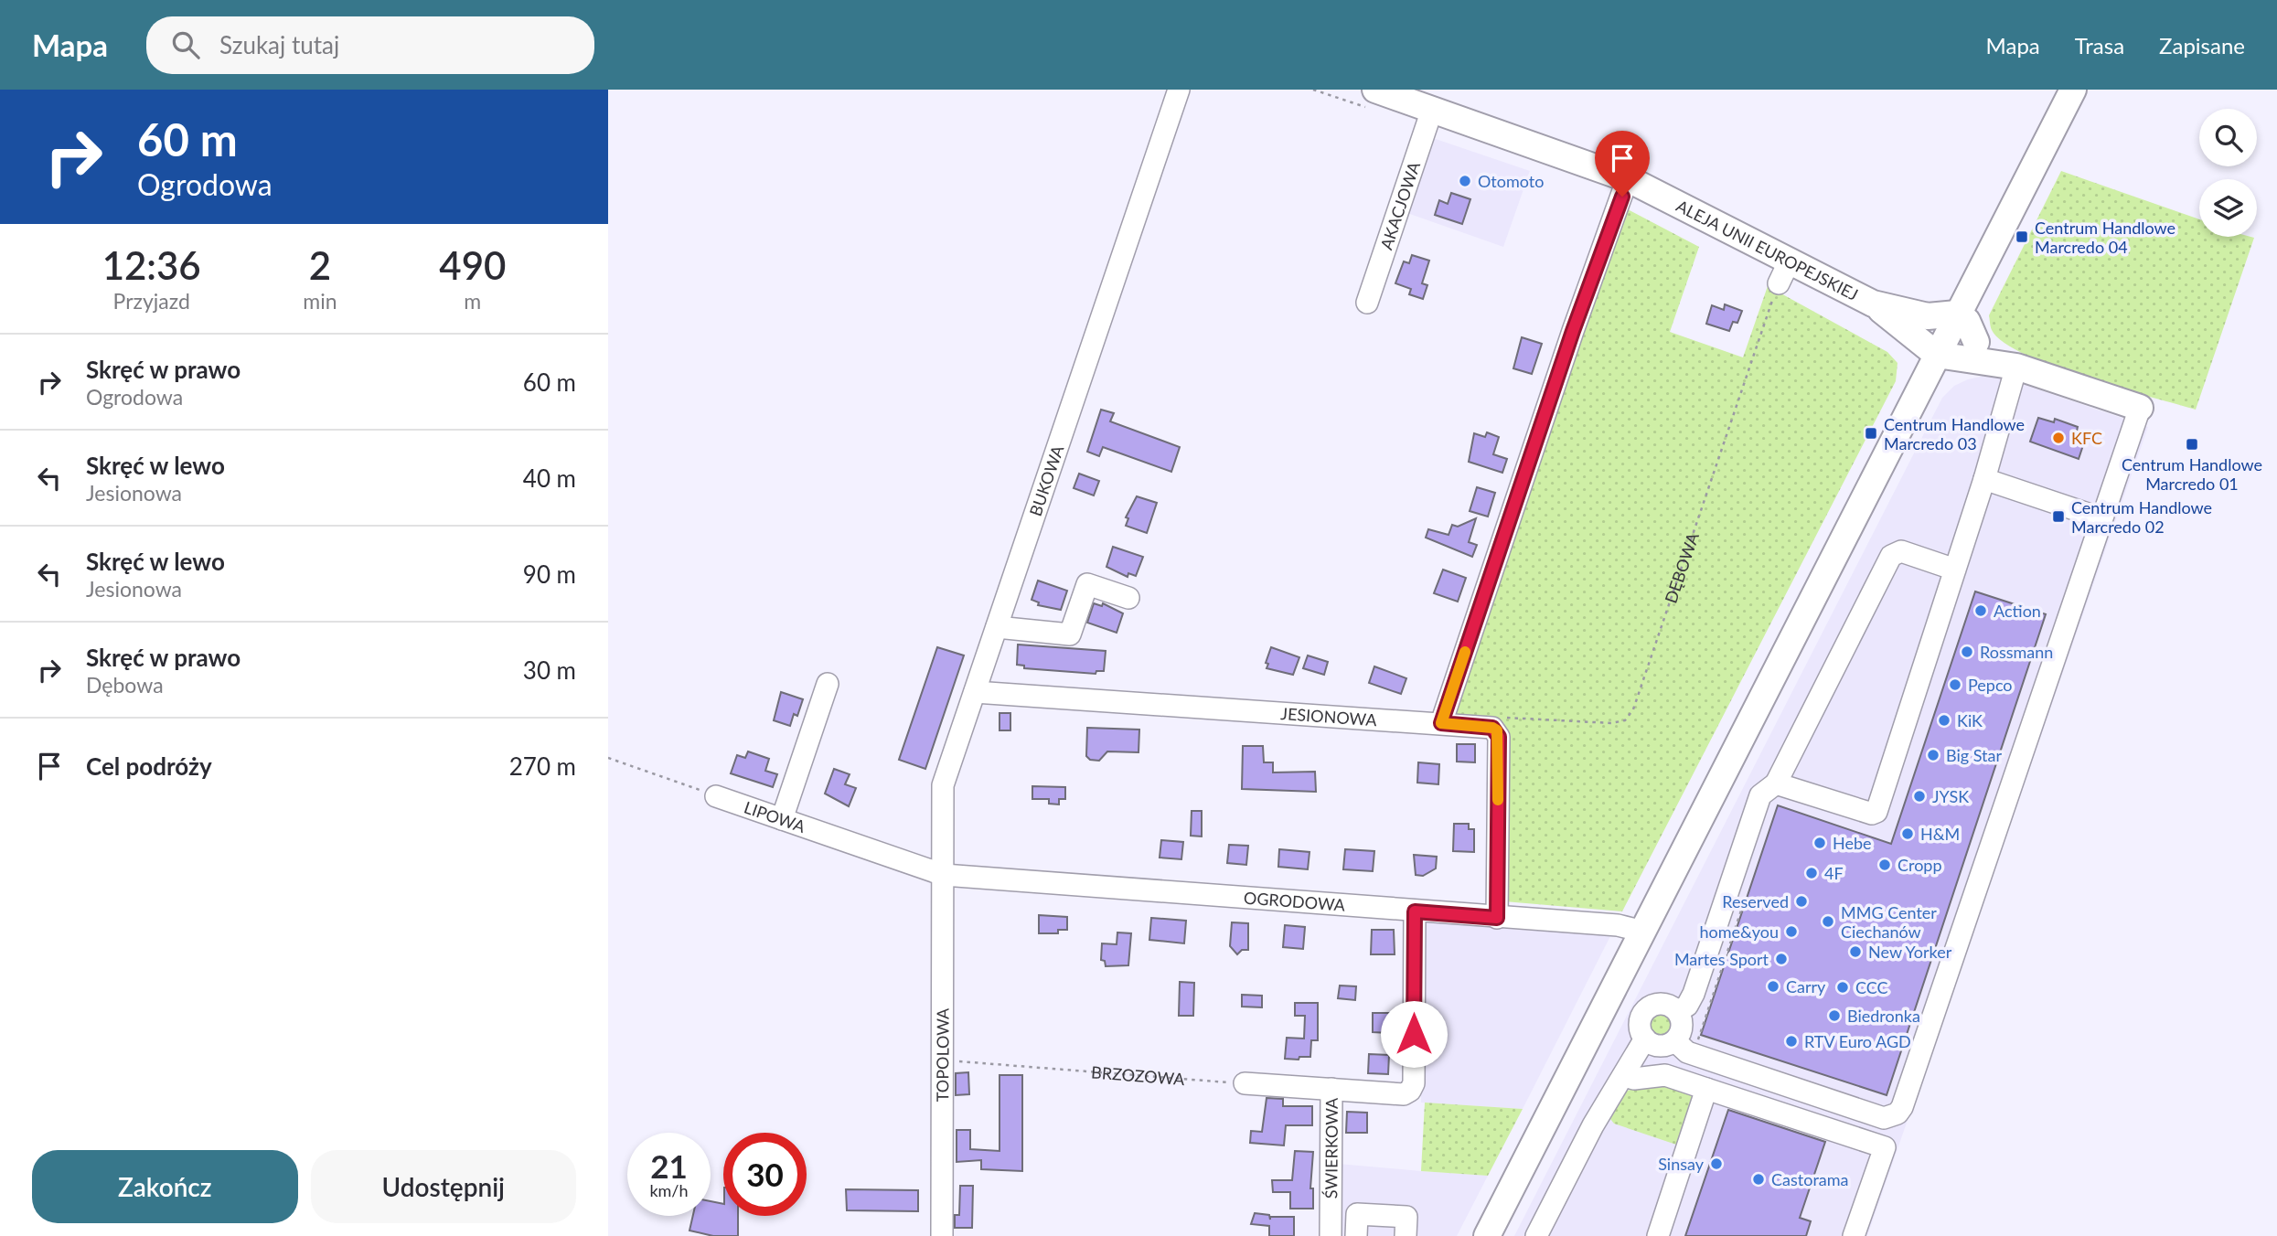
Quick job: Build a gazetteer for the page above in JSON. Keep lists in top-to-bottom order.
{
  "streets": {
    "main road": ["ALEJA UNII EUROPEJSKIEJ"],
    "street": [
      "AKACJOWA",
      "BUKOWA",
      "JESIONOWA",
      "LIPOWA",
      "OGRODOWA",
      "TOPOLOWA",
      "ŚWIERKOWA"
    ],
    "path": ["DĘBOWA", "BRZOZOWA"]
  },
  "crossings": [
    ["AKACJOWA", "ALEJA UNII EUROPEJSKIEJ"],
    ["ALEJA UNII EUROPEJSKIEJ", "DĘBOWA"],
    ["BUKOWA", "JESIONOWA"],
    ["BUKOWA", "LIPOWA"],
    ["BUKOWA", "OGRODOWA"],
    ["BUKOWA", "TOPOLOWA"],
    ["DĘBOWA", "JESIONOWA"],
    ["LIPOWA", "OGRODOWA"],
    ["LIPOWA", "TOPOLOWA"],
    ["OGRODOWA", "TOPOLOWA"],
    ["OGRODOWA", "ŚWIERKOWA"],
    ["TOPOLOWA", "BRZOZOWA"]
  ],
  "places": {
    "other": [
      "Otomoto",
      "KFC",
      "Action",
      "Rossmann",
      "Pepco",
      "KiK",
      "Big Star",
      "JYSK",
      "H&M",
      "Hebe",
      "Cropp",
      "4F",
      "Reserved",
      "MMG Center Ciechanów",
      "home&you",
      "New Yorker",
      "Martes Sport",
      "Carry",
      "CCC",
      "Biedronka",
      "RTV Euro AGD",
      "Sinsay",
      "Castorama"
    ],
    "transit": [
      "Centrum Handlowe Marcredo 04",
      "Centrum Handlowe Marcredo 03",
      "Centrum Handlowe Marcredo 01",
      "Centrum Handlowe Marcredo 02"
    ]
  },
  "page": {
    "header": "Mapa",
    "search": "Szukaj tutaj",
    "nav": ["Mapa", "Trasa", "Zapisane"],
    "turn": ["60 m", "Ogrodowa"],
    "eta": [
      "12:36",
      "Przyjazd",
      "2",
      "min",
      "490",
      "m"
    ],
    "list": [
      {
        "name": "Skręć w prawo",
        "note": "Ogrodowa",
        "value": "60 m"
      },
      {
        "name": "Skręć w lewo",
        "note": "Jesionowa",
        "value": "40 m"
      },
      {
        "name": "Skręć w lewo",
        "note": "Jesionowa",
        "value": "90 m"
      },
      {
        "name": "Skręć w prawo",
        "note": "Dębowa",
        "value": "30 m"
      },
      {
        "name": "Cel podróży",
        "value": "270 m"
      }
    ],
    "speed": "21 km/h",
    "limit": "30",
    "buttons": ["Zakończ", "Udostępnij"]
  }
}
